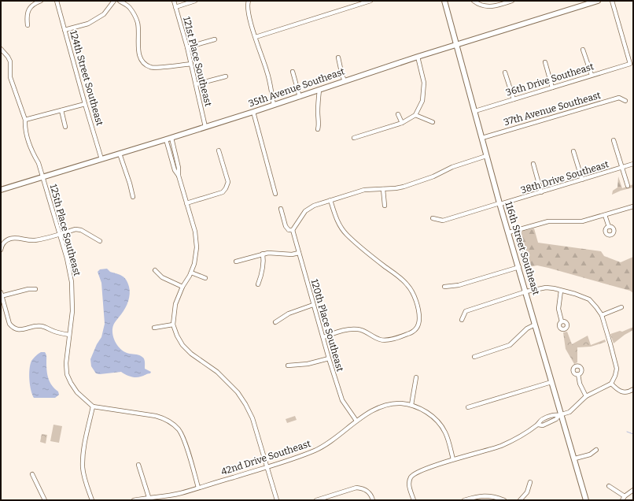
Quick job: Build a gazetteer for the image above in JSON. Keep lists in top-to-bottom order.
{
  "streets": {
    "street": [
      "121st Place Southeast",
      "124th Street Southeast",
      "36th Drive Southeast",
      "35th Avenue Southeast",
      "37th Avenue Southeast",
      "38th Drive Southeast",
      "125th Place Southeast",
      "116th Street Southeast",
      "120th Place Southeast",
      "42nd Drive Southeast"
    ]
  },
  "crossings": [
    ["121st Place Southeast", "35th Avenue Southeast"],
    ["124th Street Southeast", "35th Avenue Southeast"],
    ["36th Drive Southeast", "116th Street Southeast"],
    ["35th Avenue Southeast", "125th Place Southeast"],
    ["35th Avenue Southeast", "116th Street Southeast"],
    ["37th Avenue Southeast", "116th Street Southeast"],
    ["38th Drive Southeast", "116th Street Southeast"],
    ["120th Place Southeast", "42nd Drive Southeast"]
  ]
}
